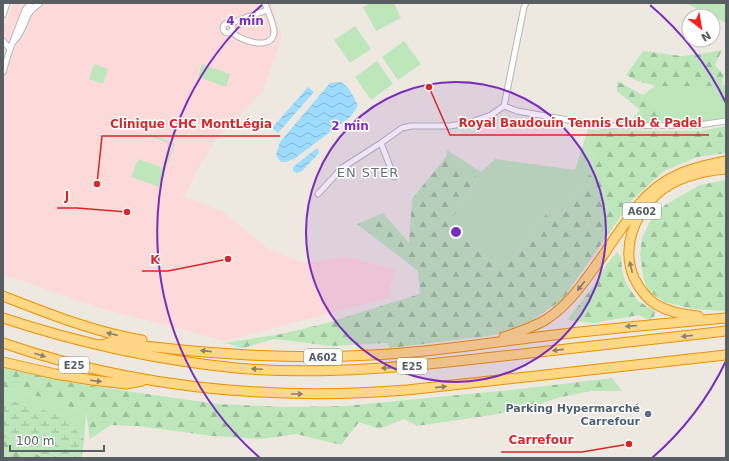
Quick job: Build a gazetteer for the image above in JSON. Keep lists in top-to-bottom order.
{
  "streets": {
    "highway": ["A602", "E25"]
  },
  "districts": ["EN STER"],
  "places": [
    "Royal Baudouin Tennis Club & Padel",
    "Clinique CHC MontLégia",
    "J",
    "K",
    "Parking Hypermarché Carrefour",
    "Carrefour"
  ],
  "scale_bar": "100 m",
  "north": "bottom right",
  "rings": ["4 min", "2 min"]
}
